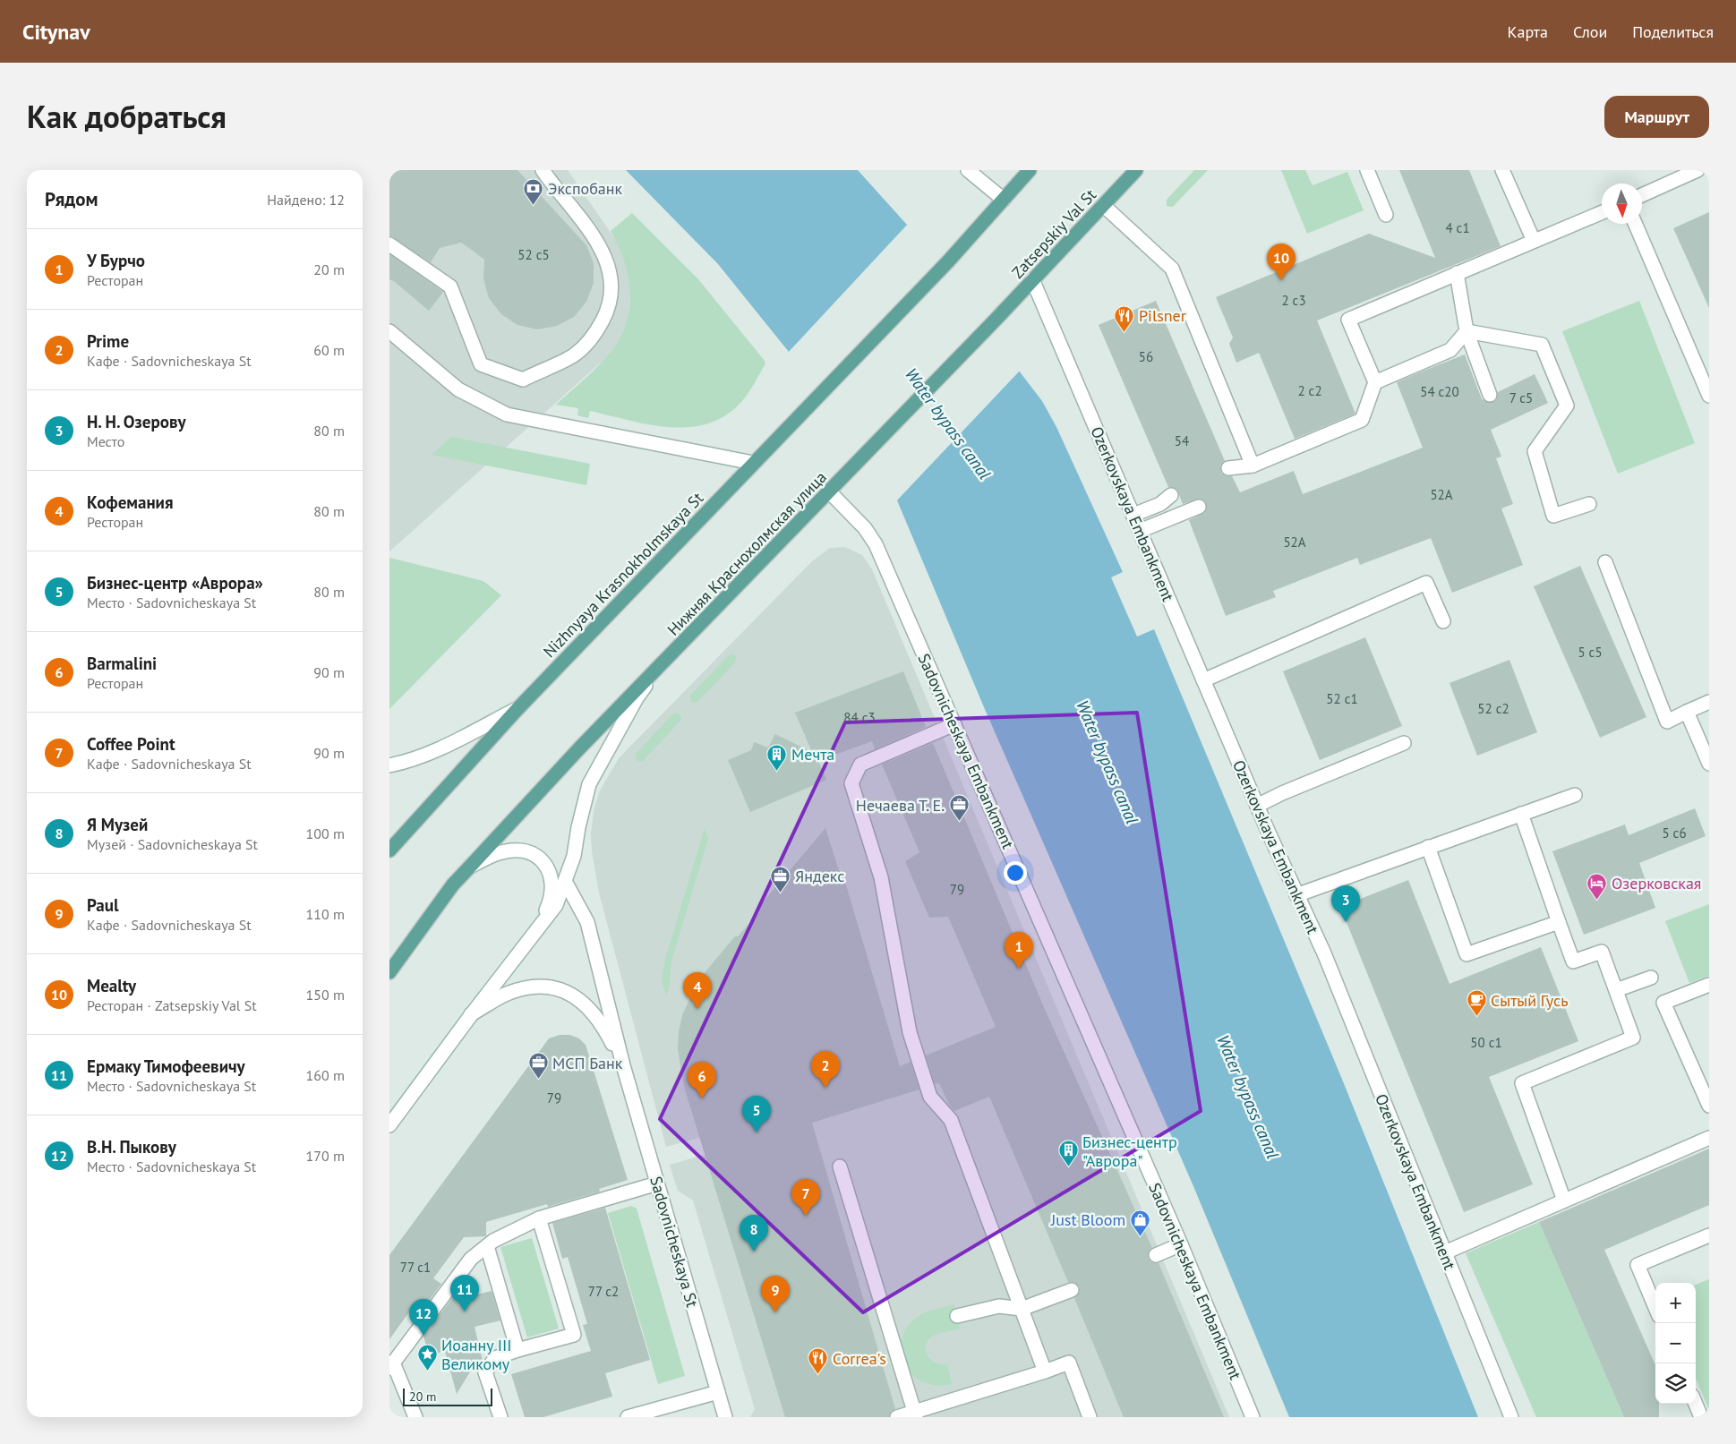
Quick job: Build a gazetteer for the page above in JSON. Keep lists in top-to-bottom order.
{
  "streets": {
    "main road": ["Zatsepskiy Val St", "Нижняя Краснохолмская улица", "Nizhnyaya Krasnokholmskaya St"],
    "street": ["Ozerkovskaya Embankment", "Sadovnicheskaya Embankment", "Sadovnicheskaya St"]
  },
  "crossings": [
    ["Zatsepskiy Val St", "Ozerkovskaya Embankment"],
    ["Zatsepskiy Val St", "Нижняя Краснохолмская улица"],
    ["Нижняя Краснохолмская улица", "Sadovnicheskaya Embankment"]
  ],
  "water": ["Water bypass canal"],
  "places": {
    "bank": ["Экспобанк"],
    "restaurant": ["Pilsner", "Correa's"],
    "building": ["Мечта", "Бизнес-центр \"Аврора\""],
    "office": ["Нечаева Т. Е.", "Яндекс", "МСП Банк"],
    "hotel": ["Озерковская"],
    "cafe": ["Сытый Гусь"],
    "shop": ["Just Bloom"],
    "place": ["Иоанну III Великому"]
  },
  "house_numbers": [
    "4 с1",
    "52 с5",
    "2 с3",
    "56",
    "2 с2",
    "54 с20",
    "7 с5",
    "54",
    "52А",
    "52А",
    "5 с5",
    "52 с1",
    "52 с2",
    "84 с3",
    "5 с6",
    "79",
    "50 с1",
    "79",
    "77 с1",
    "77 с2"
  ],
  "scale_bar": "20 m",
  "north": "bottom",
  "page": {
    "header": "Citynav",
    "nav": ["Карта", "Слои", "Поделиться"],
    "title": "Как добраться",
    "buttons": "Маршрут",
    "heading": ["Рядом", "Найдено: 12"],
    "list": [
      {
        "mark": "1",
        "name": "У Бурчо",
        "note": "Ресторан",
        "value": "20 m"
      },
      {
        "mark": "2",
        "name": "Prime",
        "note": "Кафе · Sadovnicheskaya St",
        "value": "60 m"
      },
      {
        "mark": "3",
        "name": "Н. Н. Озерову",
        "note": "Место",
        "value": "80 m"
      },
      {
        "mark": "4",
        "name": "Кофемания",
        "note": "Ресторан",
        "value": "80 m"
      },
      {
        "mark": "5",
        "name": "Бизнес-центр «Аврора»",
        "note": "Место · Sadovnicheskaya St",
        "value": "80 m"
      },
      {
        "mark": "6",
        "name": "Barmalini",
        "note": "Ресторан",
        "value": "90 m"
      },
      {
        "mark": "7",
        "name": "Coffee Point",
        "note": "Кафе · Sadovnicheskaya St",
        "value": "90 m"
      },
      {
        "mark": "8",
        "name": "Я Музей",
        "note": "Музей · Sadovnicheskaya St",
        "value": "100 m"
      },
      {
        "mark": "9",
        "name": "Paul",
        "note": "Кафе · Sadovnicheskaya St",
        "value": "110 m"
      },
      {
        "mark": "10",
        "name": "Mealty",
        "note": "Ресторан · Zatsepskiy Val St",
        "value": "150 m"
      },
      {
        "mark": "11",
        "name": "Ермаку Тимофеевичу",
        "note": "Место · Sadovnicheskaya St",
        "value": "160 m"
      },
      {
        "mark": "12",
        "name": "В.Н. Пыкову",
        "note": "Место · Sadovnicheskaya St",
        "value": "170 m"
      }
    ],
    "pins": [
      "10",
      "3",
      "1",
      "4",
      "2",
      "6",
      "5",
      "7",
      "8",
      "11",
      "9",
      "12"
    ],
    "map_buttons": ["+", "−"],
    "scale": "20 m"
  }
}
